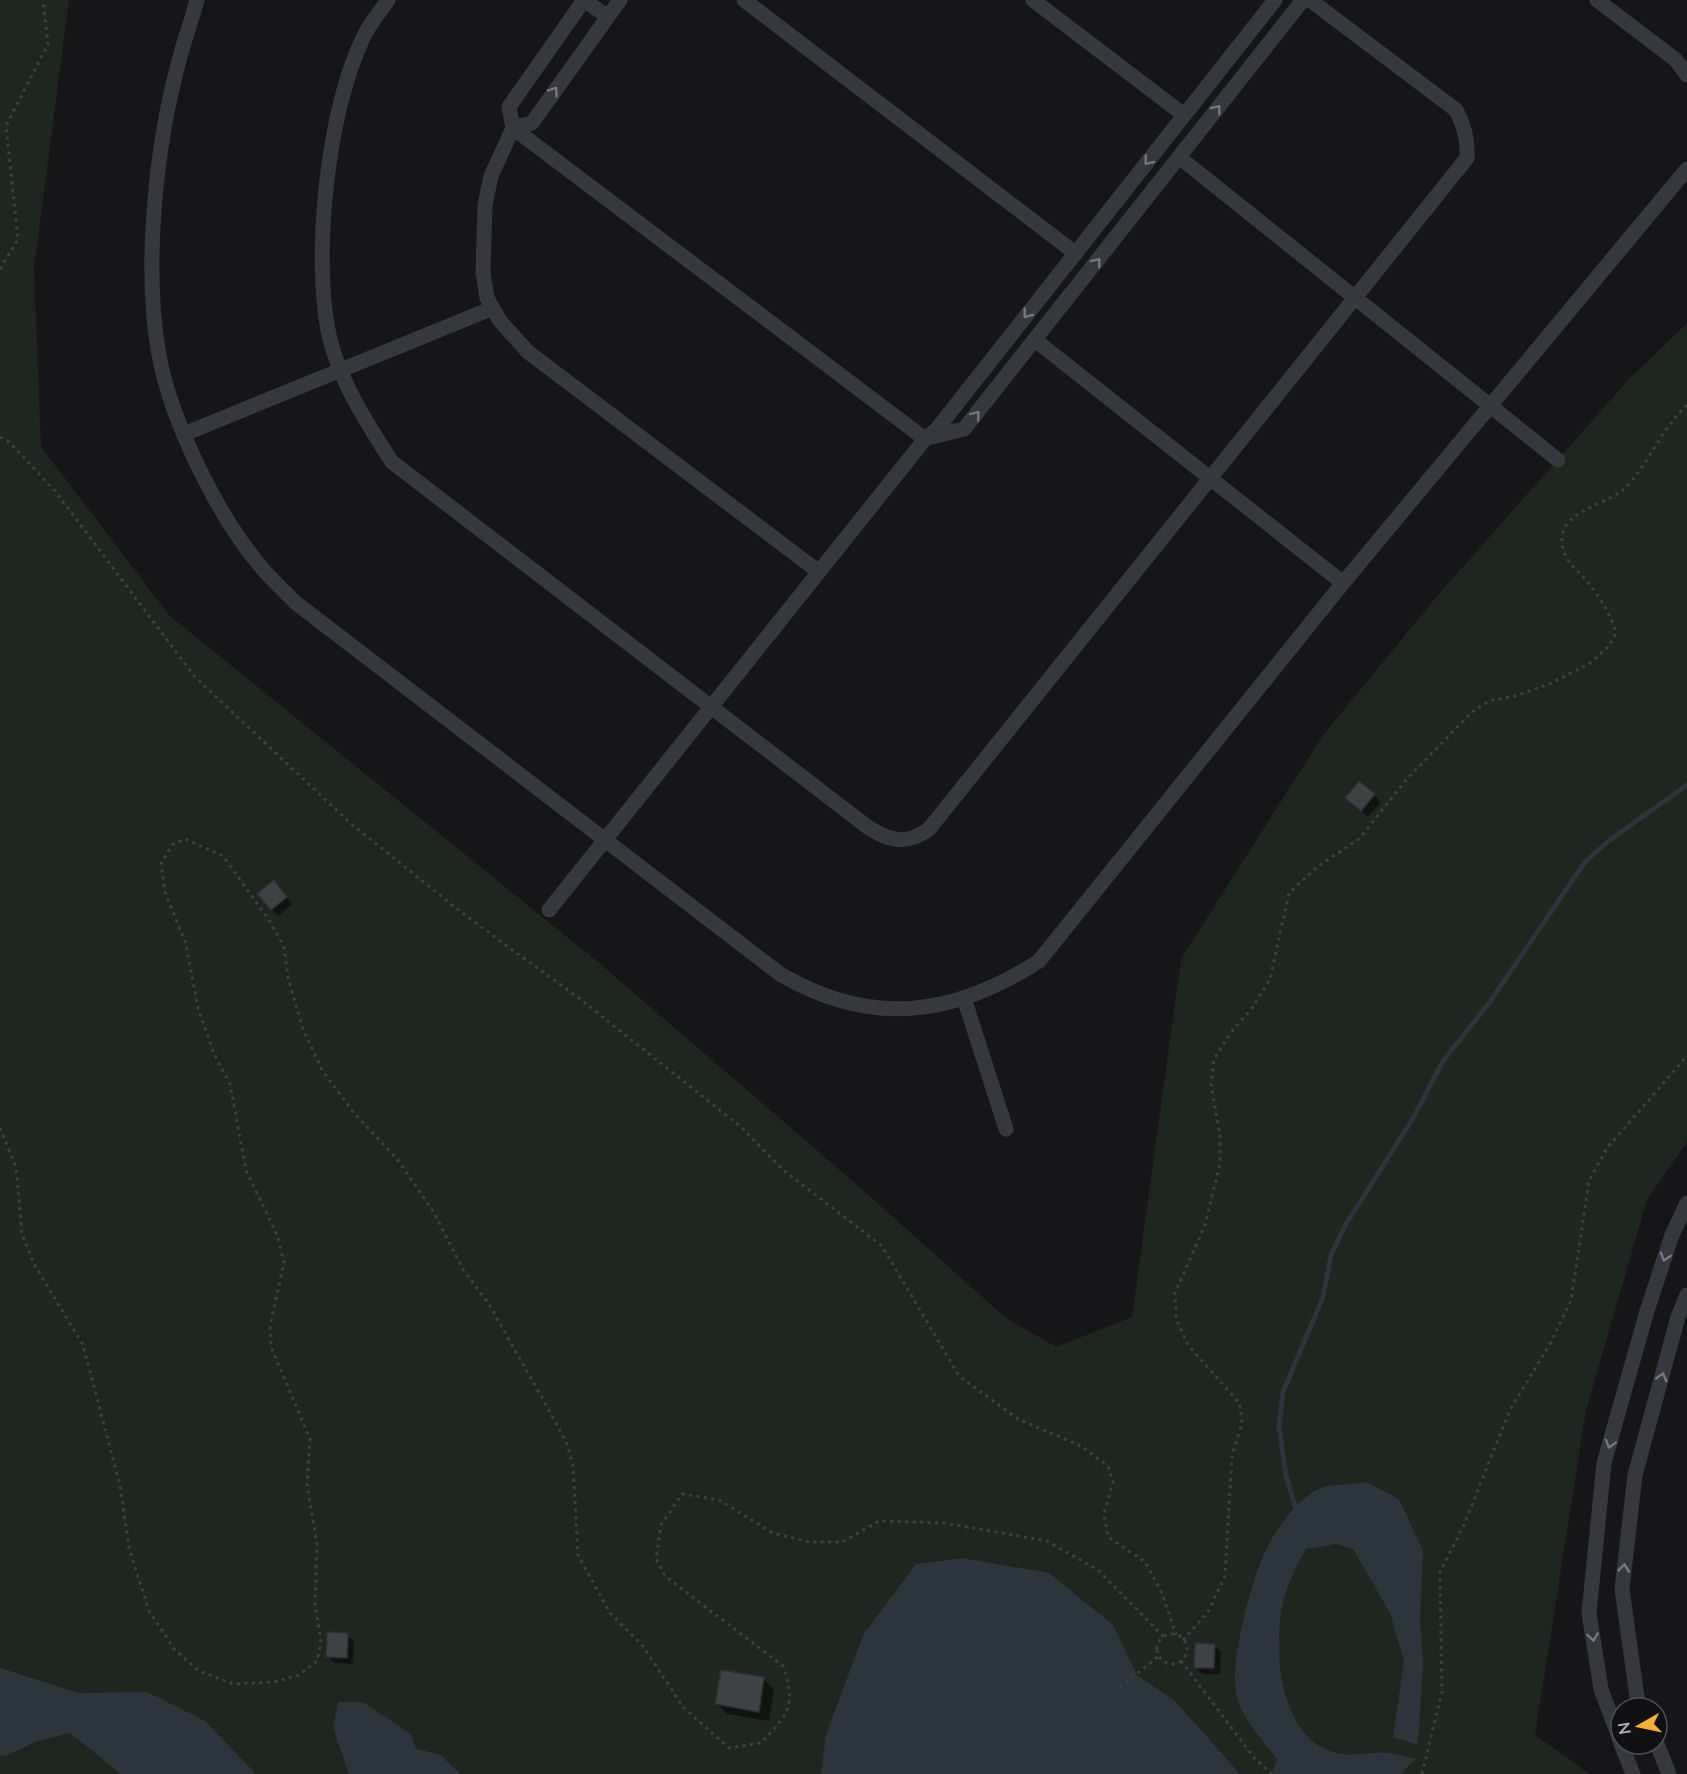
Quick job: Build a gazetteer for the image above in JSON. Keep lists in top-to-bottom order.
{
  "north": "left"
}
